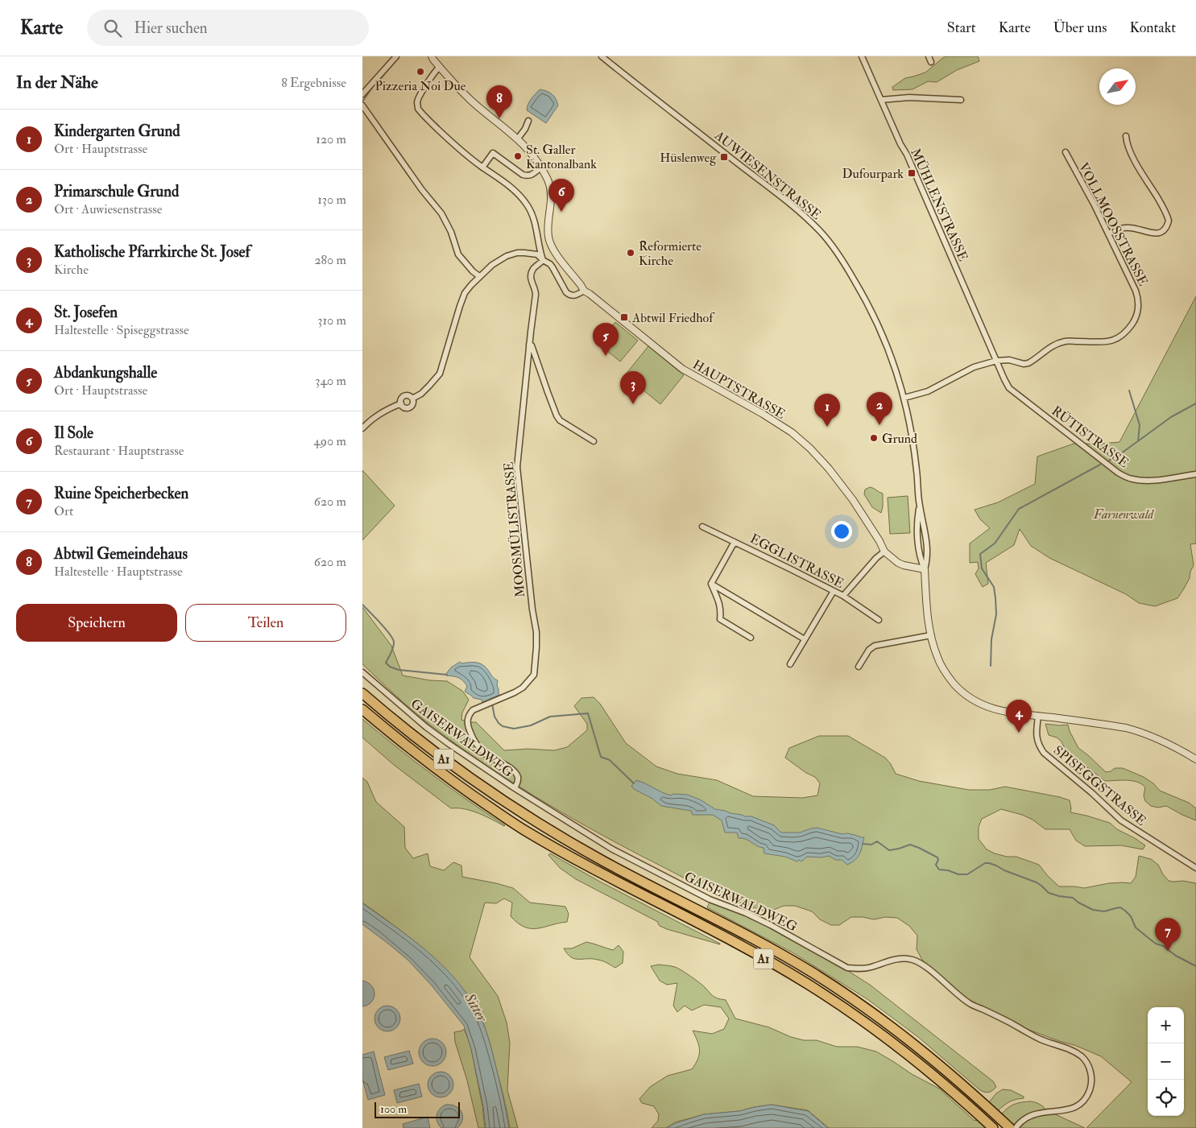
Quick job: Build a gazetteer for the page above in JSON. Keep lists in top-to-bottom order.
{
  "streets": {
    "highway": ["A1"],
    "street": [
      "AUWIESENSTRASSE",
      "MÜHLENSTRASSE",
      "VOLLMOOSSTRASSE",
      "HAUPTSTRASSE",
      "RÜTISTRASSE",
      "MOOSMÜLISTRASSE",
      "EGGLISTRASSE",
      "GAISERWALDWEG",
      "SPISEGGSTRASSE"
    ]
  },
  "crossings": [
    ["AUWIESENSTRASSE", "VOLLMOOSSTRASSE"],
    ["AUWIESENSTRASSE", "HAUPTSTRASSE"],
    ["MÜHLENSTRASSE", "VOLLMOOSSTRASSE"],
    ["MÜHLENSTRASSE", "RÜTISTRASSE"],
    ["VOLLMOOSSTRASSE", "RÜTISTRASSE"],
    ["MOOSMÜLISTRASSE", "GAISERWALDWEG"]
  ],
  "water": ["Sitter"],
  "parks": ["Farnenwald"],
  "places": {
    "other": [
      "Pizzeria Noi Due",
      "St. Galler Kantonalbank",
      "Reformierte Kirche",
      "Grund"
    ],
    "transit": ["Hüslenweg", "Dufourpark", "Abtwil Friedhof"]
  },
  "scale_bar": "100 m",
  "north": "top right",
  "page": {
    "header": "Karte",
    "search": "Hier suchen",
    "nav": [
      "Start",
      "Karte",
      "Über uns",
      "Kontakt"
    ],
    "heading": ["In der Nähe", "8 Ergebnisse"],
    "pins": [
      "8",
      "6",
      "5",
      "3",
      "2",
      "1",
      "4",
      "7"
    ],
    "list": [
      {
        "mark": "1",
        "name": "Kindergarten Grund",
        "note": "Ort · Hauptstrasse",
        "value": "120 m"
      },
      {
        "mark": "2",
        "name": "Primarschule Grund",
        "note": "Ort · Auwiesenstrasse",
        "value": "130 m"
      },
      {
        "mark": "3",
        "name": "Katholische Pfarrkirche St. Josef",
        "note": "Kirche",
        "value": "280 m"
      },
      {
        "mark": "4",
        "name": "St. Josefen",
        "note": "Haltestelle · Spiseggstrasse",
        "value": "310 m"
      },
      {
        "mark": "5",
        "name": "Abdankungshalle",
        "note": "Ort · Hauptstrasse",
        "value": "340 m"
      },
      {
        "mark": "6",
        "name": "Il Sole",
        "note": "Restaurant · Hauptstrasse",
        "value": "490 m"
      },
      {
        "mark": "7",
        "name": "Ruine Speicherbecken",
        "note": "Ort",
        "value": "620 m"
      },
      {
        "mark": "8",
        "name": "Abtwil Gemeindehaus",
        "note": "Haltestelle · Hauptstrasse",
        "value": "620 m"
      }
    ],
    "buttons": ["Speichern", "Teilen"],
    "map_buttons": ["+", "−"],
    "scale": "100 m"
  }
}
